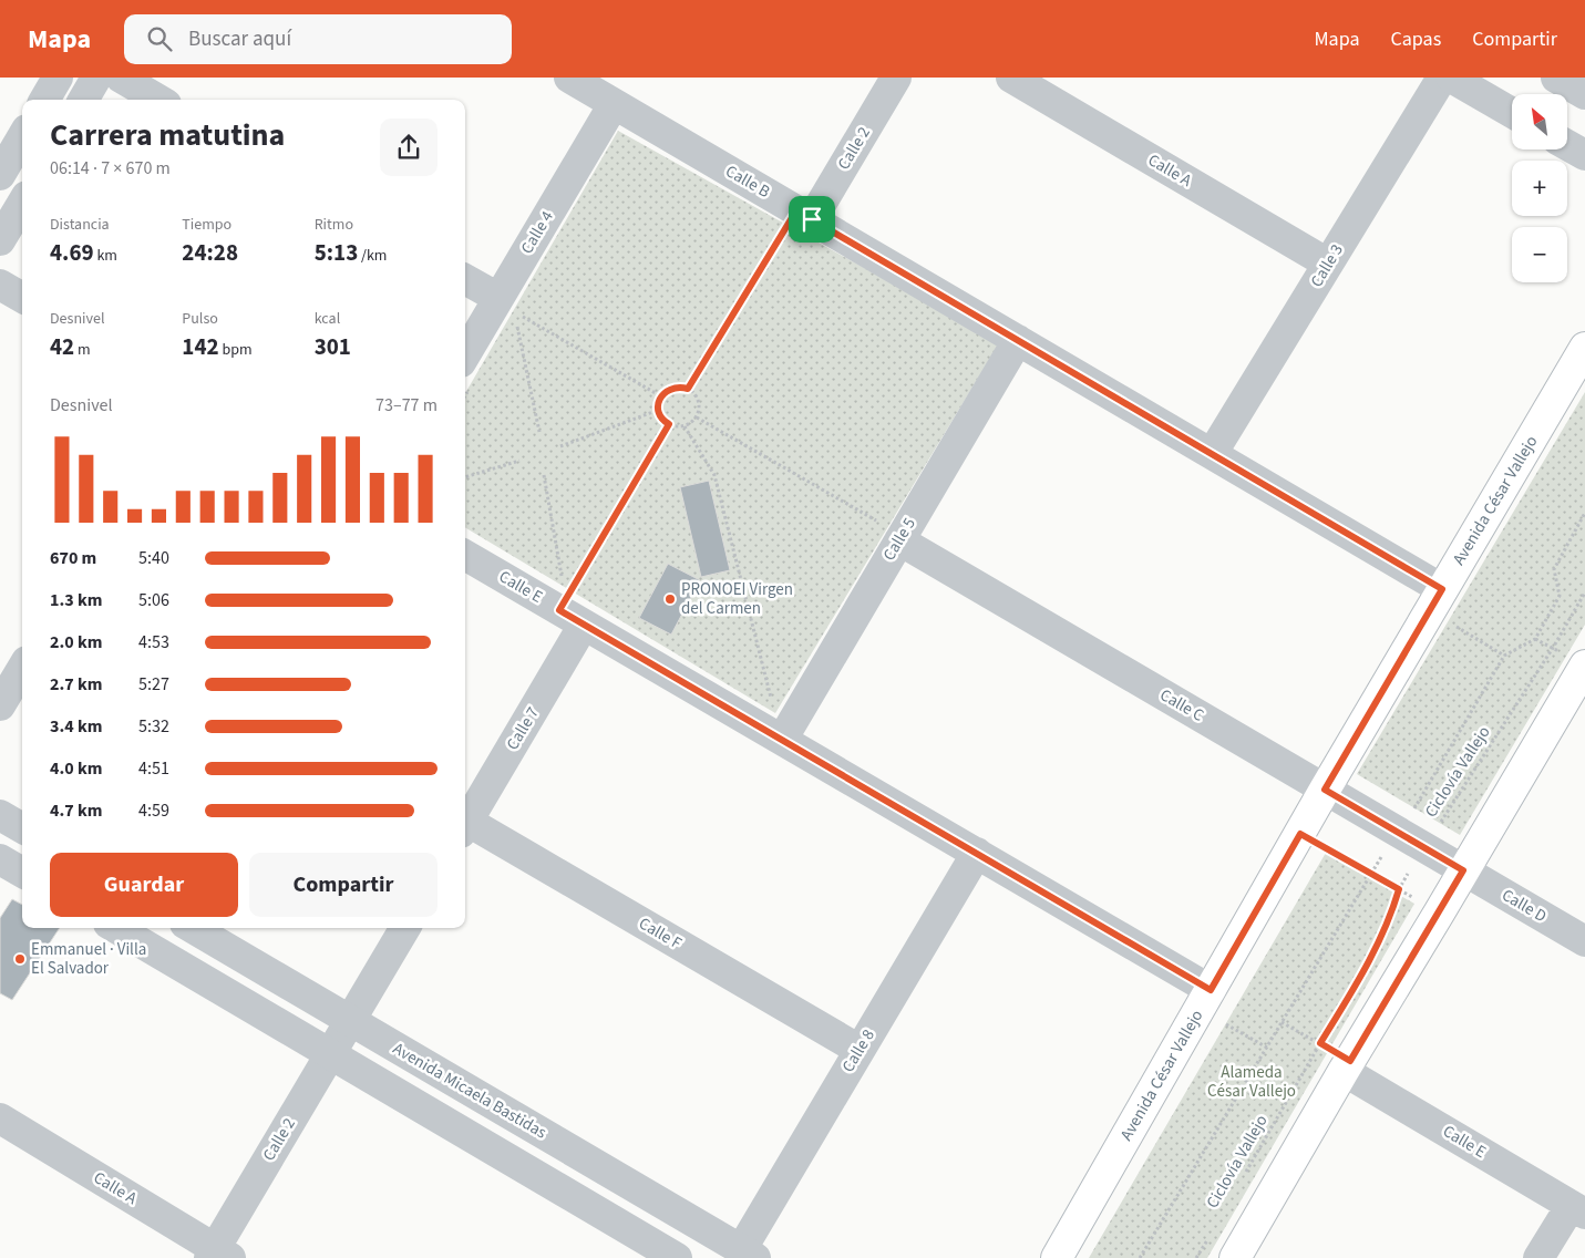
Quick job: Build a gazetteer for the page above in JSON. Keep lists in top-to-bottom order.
{
  "streets": {
    "main road": ["Avenida César Vallejo"],
    "street": [
      "Calle 2",
      "Calle A",
      "Calle B",
      "Calle 4",
      "Calle 3",
      "Calle 5",
      "Calle E",
      "Calle C",
      "Calle 7",
      "Calle D",
      "Calle F",
      "Calle 8",
      "Avenida Micaela Bastidas"
    ],
    "path": ["Ciclovía Vallejo"]
  },
  "crossings": [
    ["Calle 2", "Calle A"],
    ["Calle 2", "Calle B"],
    ["Calle 2", "Avenida Micaela Bastidas"],
    ["Calle A", "Calle 3"],
    ["Calle B", "Calle 4"],
    ["Calle B", "Calle 3"],
    ["Calle B", "Avenida César Vallejo"],
    ["Calle B", "Calle 5"],
    ["Avenida César Vallejo", "Calle E"],
    ["Avenida César Vallejo", "Calle C"],
    ["Calle 5", "Calle E"],
    ["Calle 5", "Calle C"],
    ["Calle E", "Calle 7"],
    ["Calle E", "Calle 8"],
    ["Calle C", "Ciclovía Vallejo"],
    ["Calle C", "Calle D"],
    ["Calle F", "Calle 8"],
    ["Calle 8", "Avenida Micaela Bastidas"]
  ],
  "parks": ["Alameda César Vallejo"],
  "places": ["PRONOEI Virgen del Carmen", "Emmanuel · Villa El Salvador"],
  "north": "top left",
  "page": {
    "header": "Mapa",
    "search": "Buscar aquí",
    "nav": ["Mapa", "Capas", "Compartir"],
    "map_buttons": ["+", "−"],
    "heading": ["Carrera matutina", "06:14 · 7 × 670 m"],
    "stats": [
      ["Distancia", "4.69 km"],
      ["Tiempo", "24:28"],
      ["Ritmo", "5:13 /km"],
      ["Desnivel", "42 m"],
      ["Pulso", "142 bpm"],
      ["kcal", "301"]
    ],
    "chart": ["Desnivel", "73–77 m"],
    "list": [
      {
        "name": "670 m",
        "note": "5:40"
      },
      {
        "name": "1.3 km",
        "note": "5:06"
      },
      {
        "name": "2.0 km",
        "note": "4:53"
      },
      {
        "name": "2.7 km",
        "note": "5:27"
      },
      {
        "name": "3.4 km",
        "note": "5:32"
      },
      {
        "name": "4.0 km",
        "note": "4:51"
      },
      {
        "name": "4.7 km",
        "note": "4:59"
      }
    ],
    "buttons": ["Guardar", "Compartir"]
  }
}
